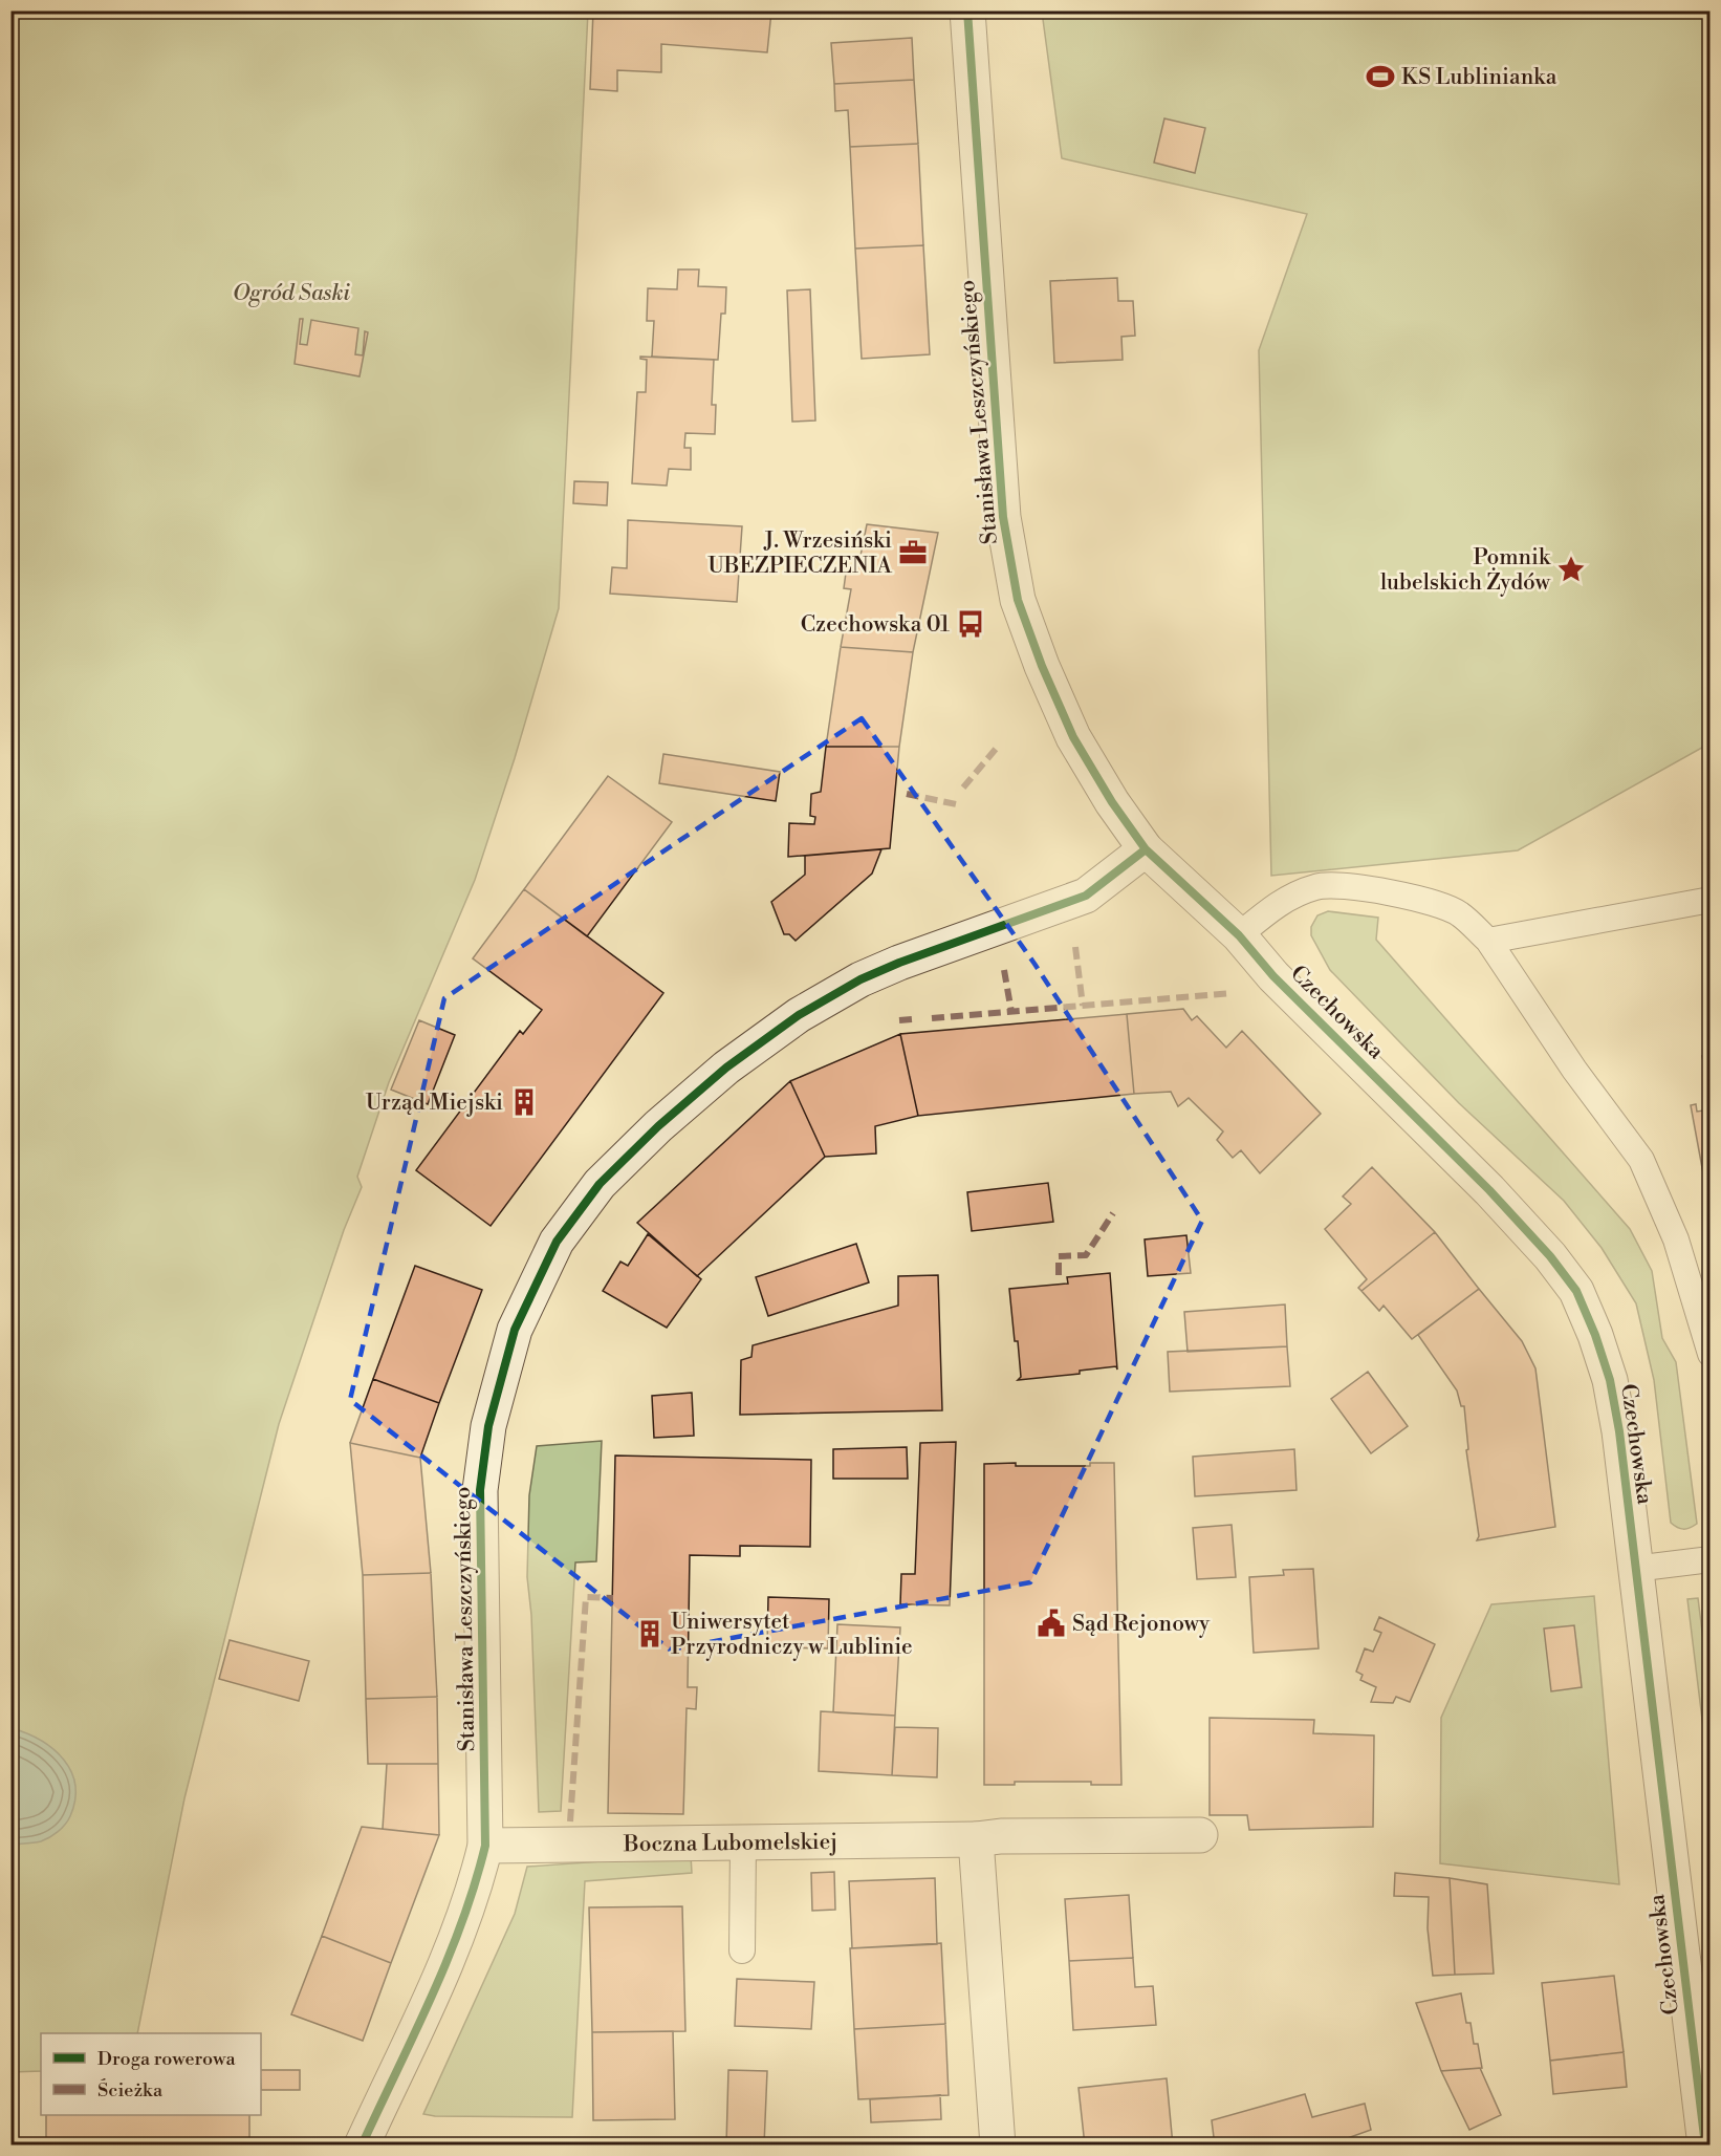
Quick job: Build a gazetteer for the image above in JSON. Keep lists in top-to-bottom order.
{
  "streets": {
    "street": ["Stanisława Leszczyńskiego", "Czechowska", "Boczna Lubomelskiej"]
  },
  "crossings": [
    ["Stanisława Leszczyńskiego", "Czechowska"],
    ["Stanisława Leszczyńskiego", "Boczna Lubomelskiej"]
  ],
  "parks": ["Ogród Saski"],
  "places": {
    "sports": ["KS Lublinianka"],
    "office": ["J. Wrzesiński UBEZPIECZENIA"],
    "place": ["Pomnik lubelskich Żydów"],
    "bus stop": ["Czechowska 01"],
    "building": ["Urząd Miejski", "Uniwersytet Przyrodniczy w Lublinie"],
    "public building": ["Sąd Rejonowy"]
  },
  "legend": ["Droga rowerowa", "Ścieżka"]
}
